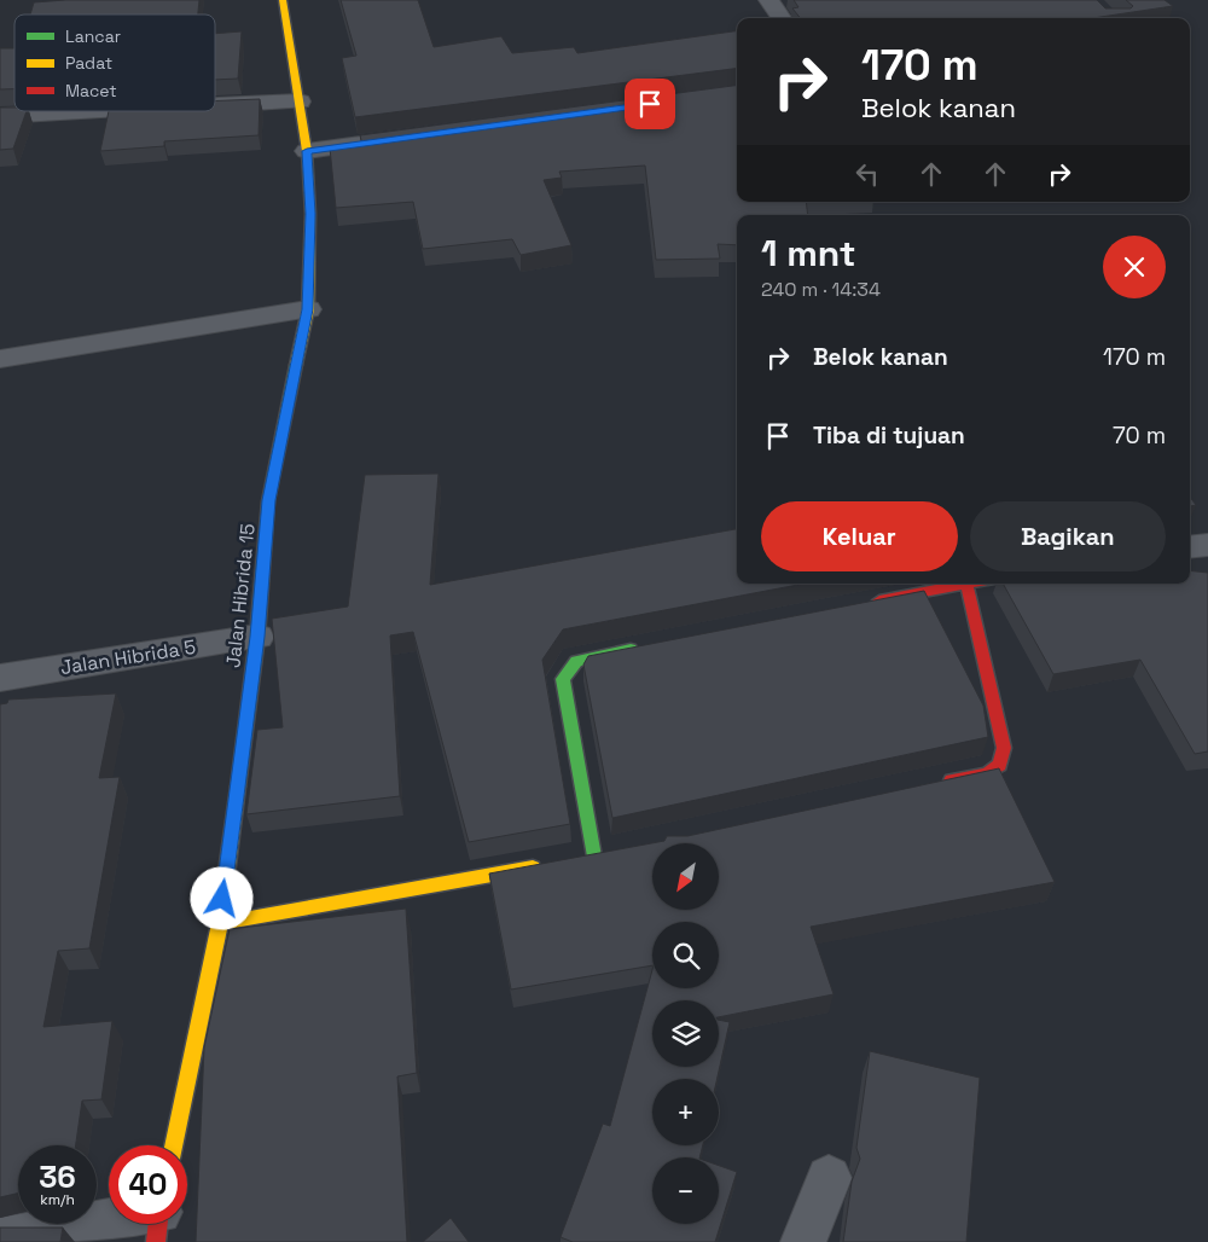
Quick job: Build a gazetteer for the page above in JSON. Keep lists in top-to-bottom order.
{
  "streets": {
    "street": ["Jalan Hibrida 15", "Jalan Hibrida 5"]
  },
  "crossings": [
    ["Jalan Hibrida 15", "Jalan Hibrida 5"]
  ],
  "legend": ["Lancar", "Padat", "Macet"],
  "north": "bottom left",
  "page": {
    "turn": ["170 m", "Belok kanan"],
    "heading": ["1 mnt", "240 m · 14:34"],
    "list": [
      {
        "name": "Belok kanan",
        "value": "170 m"
      },
      {
        "name": "Tiba di tujuan",
        "value": "70 m"
      }
    ],
    "buttons": ["Keluar", "Bagikan"],
    "map_buttons": ["+", "−"],
    "speed": "36 km/h",
    "limit": "40"
  }
}
